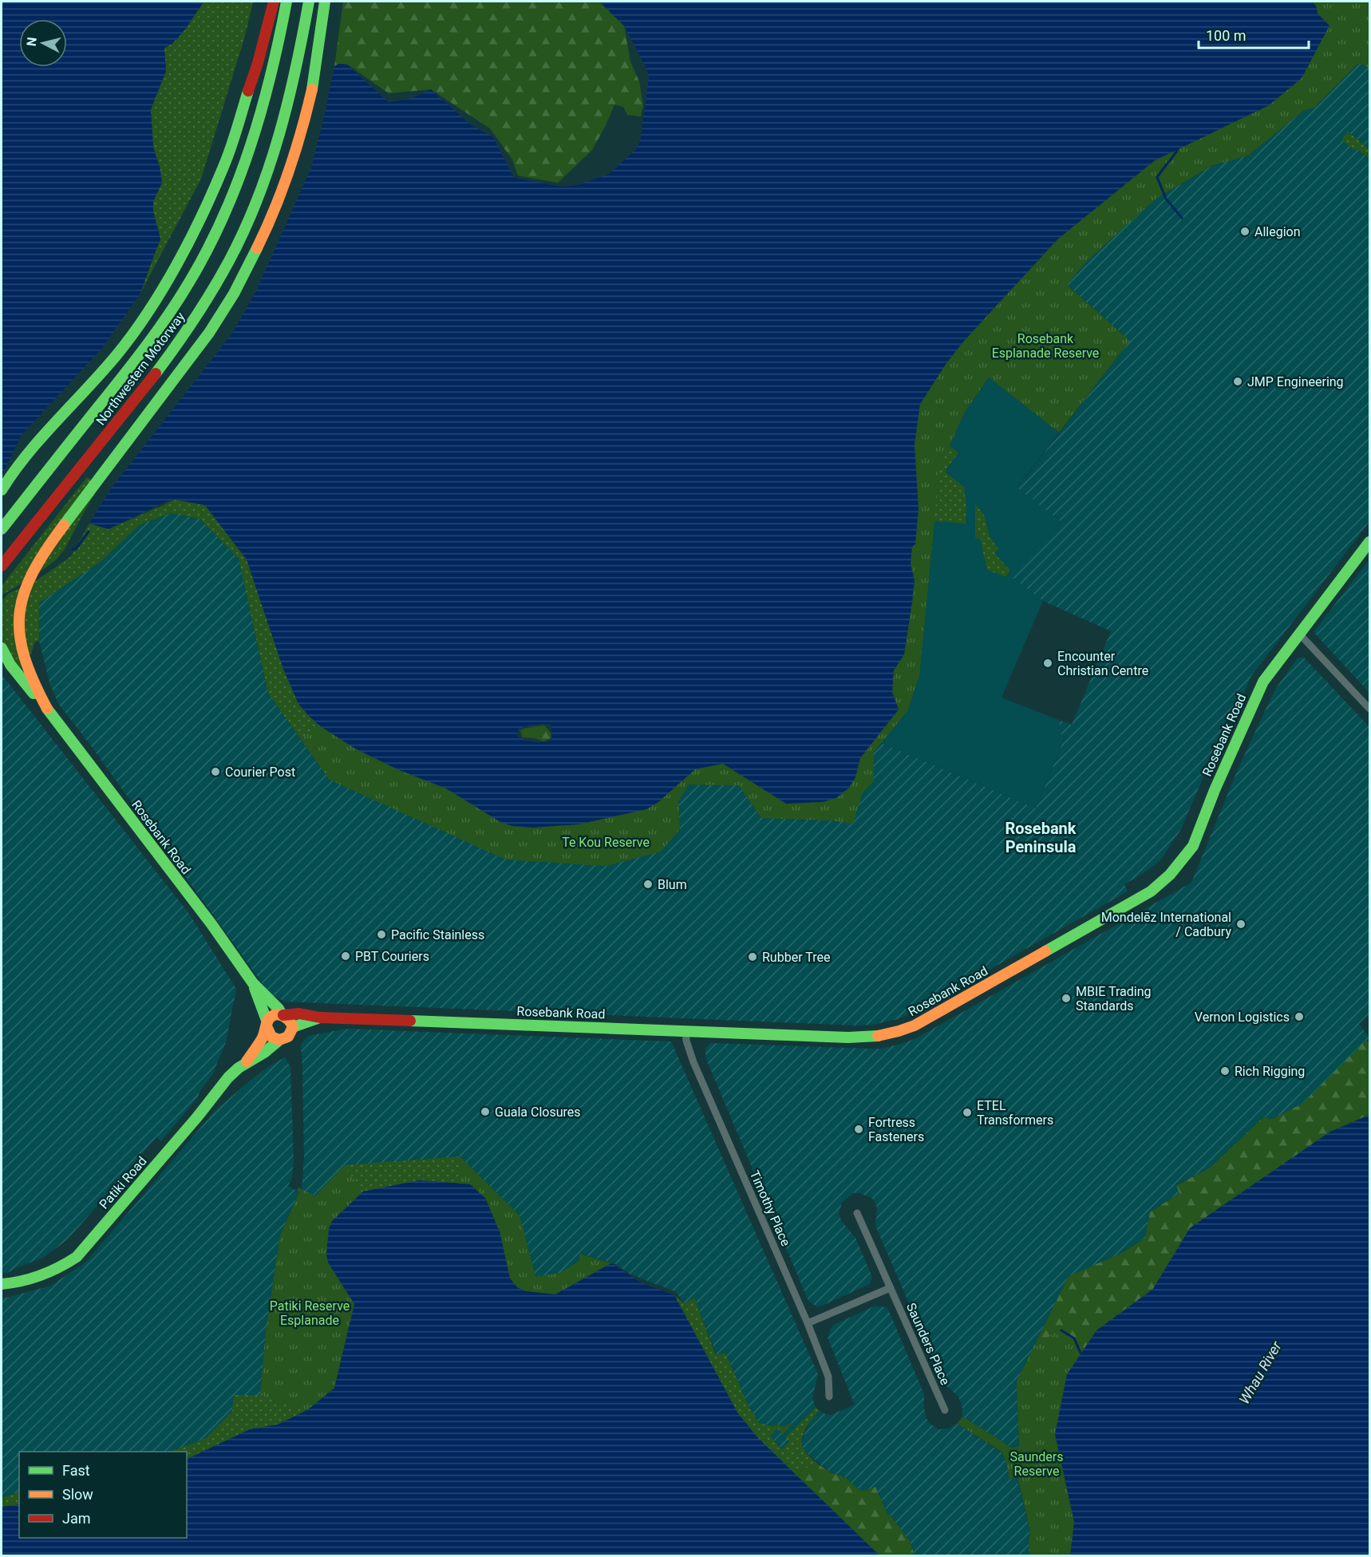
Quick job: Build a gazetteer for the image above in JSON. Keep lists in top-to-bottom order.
{
  "streets": {
    "main road": ["Northwestern Motorway", "Rosebank Road", "Patiki Road"],
    "street": ["Timothy Place", "Saunders Place"]
  },
  "crossings": [
    ["Rosebank Road", "Patiki Road"],
    ["Rosebank Road", "Timothy Place"]
  ],
  "districts": ["Rosebank Peninsula"],
  "water": ["Whau River"],
  "parks": [
    "Rosebank Esplanade Reserve",
    "Te Kou Reserve",
    "Patiki Reserve Esplanade",
    "Saunders Reserve"
  ],
  "places": [
    "Allegion",
    "JMP Engineering",
    "Encounter Christian Centre",
    "Courier Post",
    "Blum",
    "Mondelēz International / Cadbury",
    "Pacific Stainless",
    "PBT Couriers",
    "Rubber Tree",
    "MBIE Trading Standards",
    "Vernon Logistics",
    "Rich Rigging",
    "Guala Closures",
    "ETEL Transformers",
    "Fortress Fasteners"
  ],
  "legend": ["Fast", "Slow", "Jam"],
  "scale_bar": "100 m",
  "north": "left"
}
